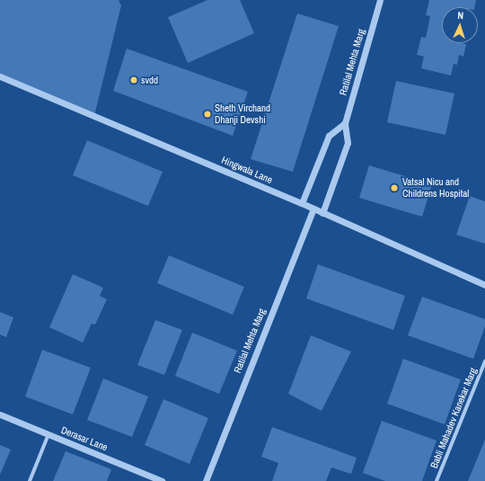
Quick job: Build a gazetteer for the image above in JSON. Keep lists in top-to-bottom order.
{
  "streets": {
    "street": [
      "Ratilal Mehta Marg",
      "Hingwala Lane",
      "Babli Mahadev Kanekar Marg",
      "Derasar Lane"
    ]
  },
  "crossings": [
    ["Ratilal Mehta Marg", "Hingwala Lane"]
  ],
  "places": ["svdd", "Sheth Virchand Dhanji Devshi", "Vatsal Nicu and Childrens Hospital"],
  "north": "top"
}
